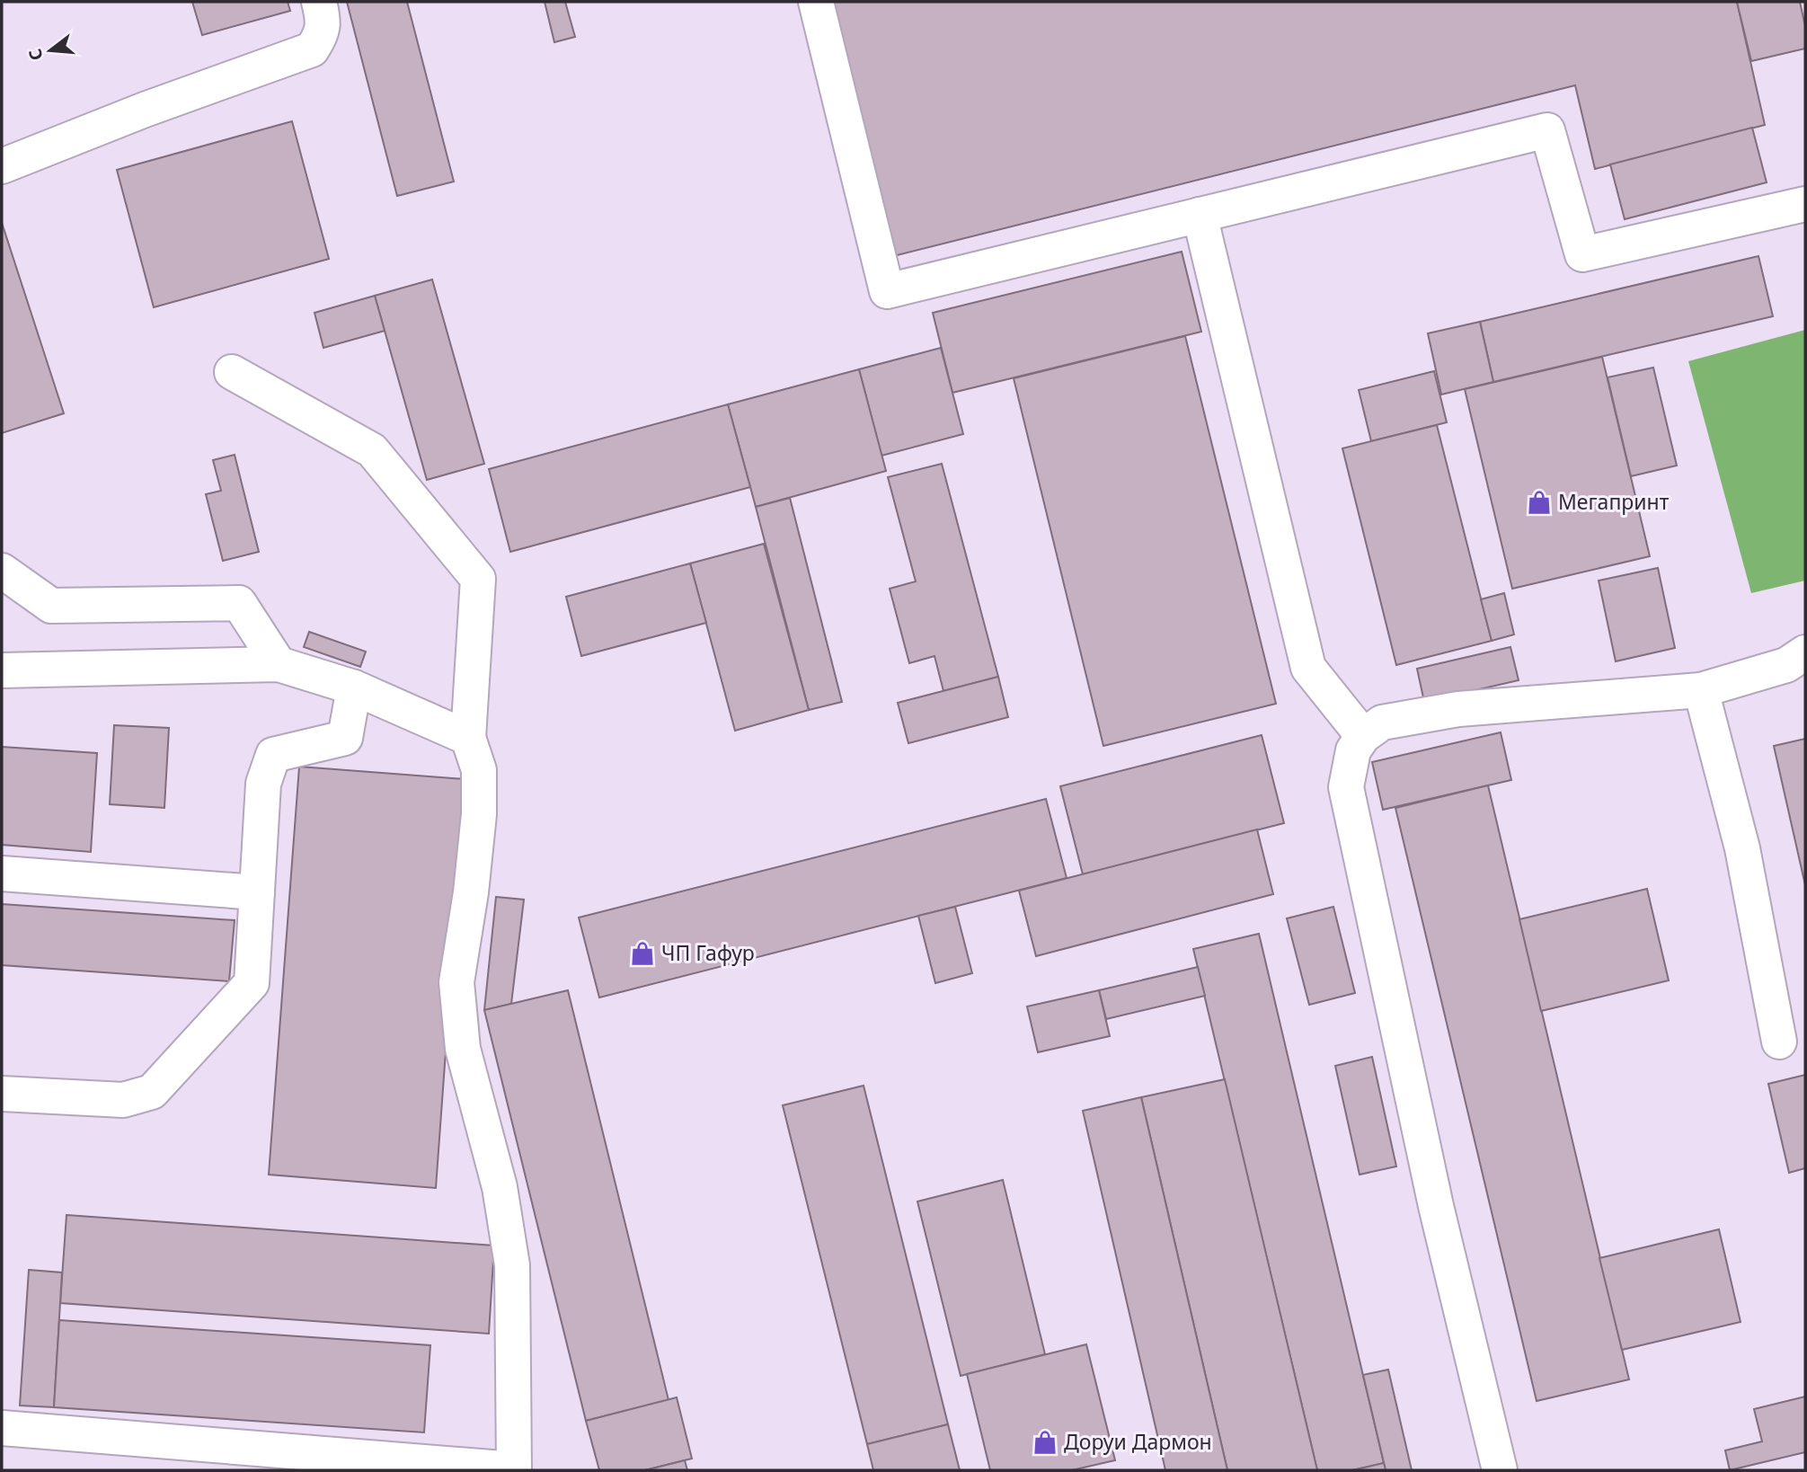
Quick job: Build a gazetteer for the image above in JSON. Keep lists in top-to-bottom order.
{
  "places": {
    "shop": ["Мегапринт", "ЧП Гафур", "Доруи Дармон"]
  },
  "north": "left"
}
